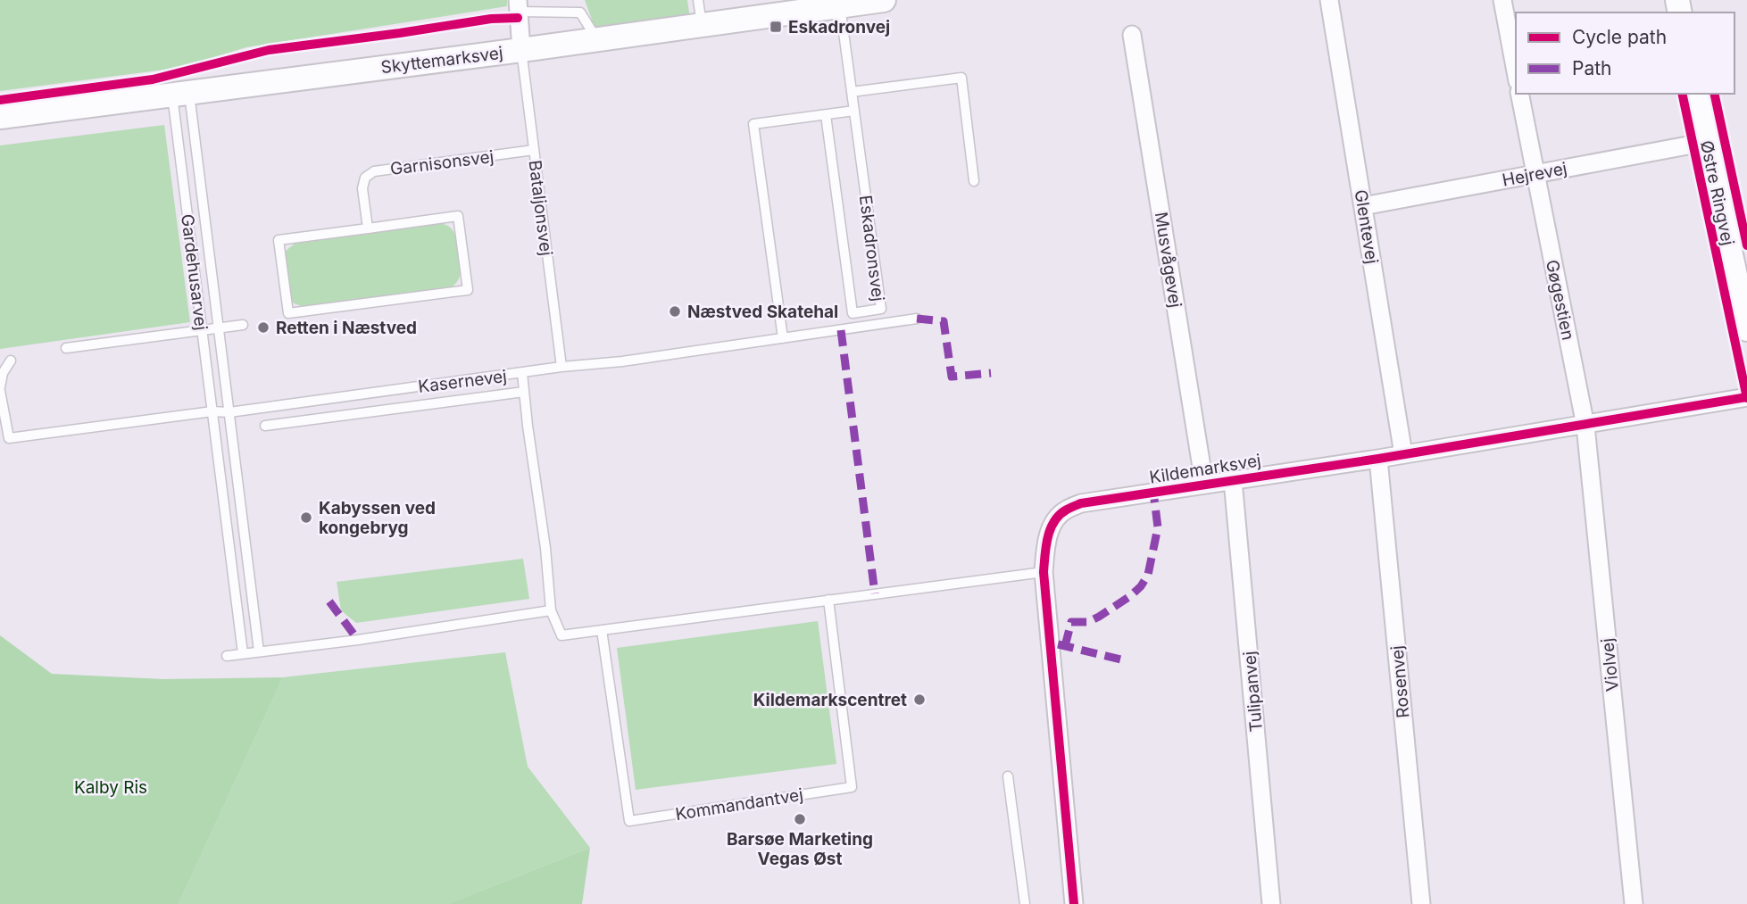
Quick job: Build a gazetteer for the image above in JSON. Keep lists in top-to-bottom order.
{
  "streets": {
    "street": [
      "Skyttemarksvej",
      "Hejrevej",
      "Østre Ringvej",
      "Glentevej",
      "Musvågevej",
      "Gøgestien",
      "Kildemarksvej",
      "Violvej",
      "Rosenvej",
      "Tulipanvej"
    ],
    "lane": [
      "Garnisonsvej",
      "Bataljonsvej",
      "Eskadronsvej",
      "Gardehusarvej",
      "Kasernevej",
      "Kommandantvej"
    ]
  },
  "crossings": [
    ["Skyttemarksvej", "Bataljonsvej"],
    ["Skyttemarksvej", "Eskadronsvej"],
    ["Skyttemarksvej", "Gardehusarvej"],
    ["Garnisonsvej", "Bataljonsvej"],
    ["Hejrevej", "Østre Ringvej"],
    ["Hejrevej", "Glentevej"],
    ["Hejrevej", "Gøgestien"],
    ["Bataljonsvej", "Kasernevej"],
    ["Glentevej", "Kildemarksvej"],
    ["Musvågevej", "Kildemarksvej"],
    ["Gardehusarvej", "Kasernevej"],
    ["Gøgestien", "Kildemarksvej"],
    ["Gøgestien", "Violvej"],
    ["Kildemarksvej", "Violvej"],
    ["Kildemarksvej", "Rosenvej"],
    ["Kildemarksvej", "Tulipanvej"]
  ],
  "parks": ["Kalby Ris"],
  "places": {
    "transit": ["Eskadronvej"],
    "other": [
      "Næstved Skatehal",
      "Retten i Næstved",
      "Kabyssen ved kongebryg",
      "Kildemarkscentret",
      "Barsøe Marketing Vegas Øst"
    ]
  },
  "legend": ["Cycle path", "Path"]
}
